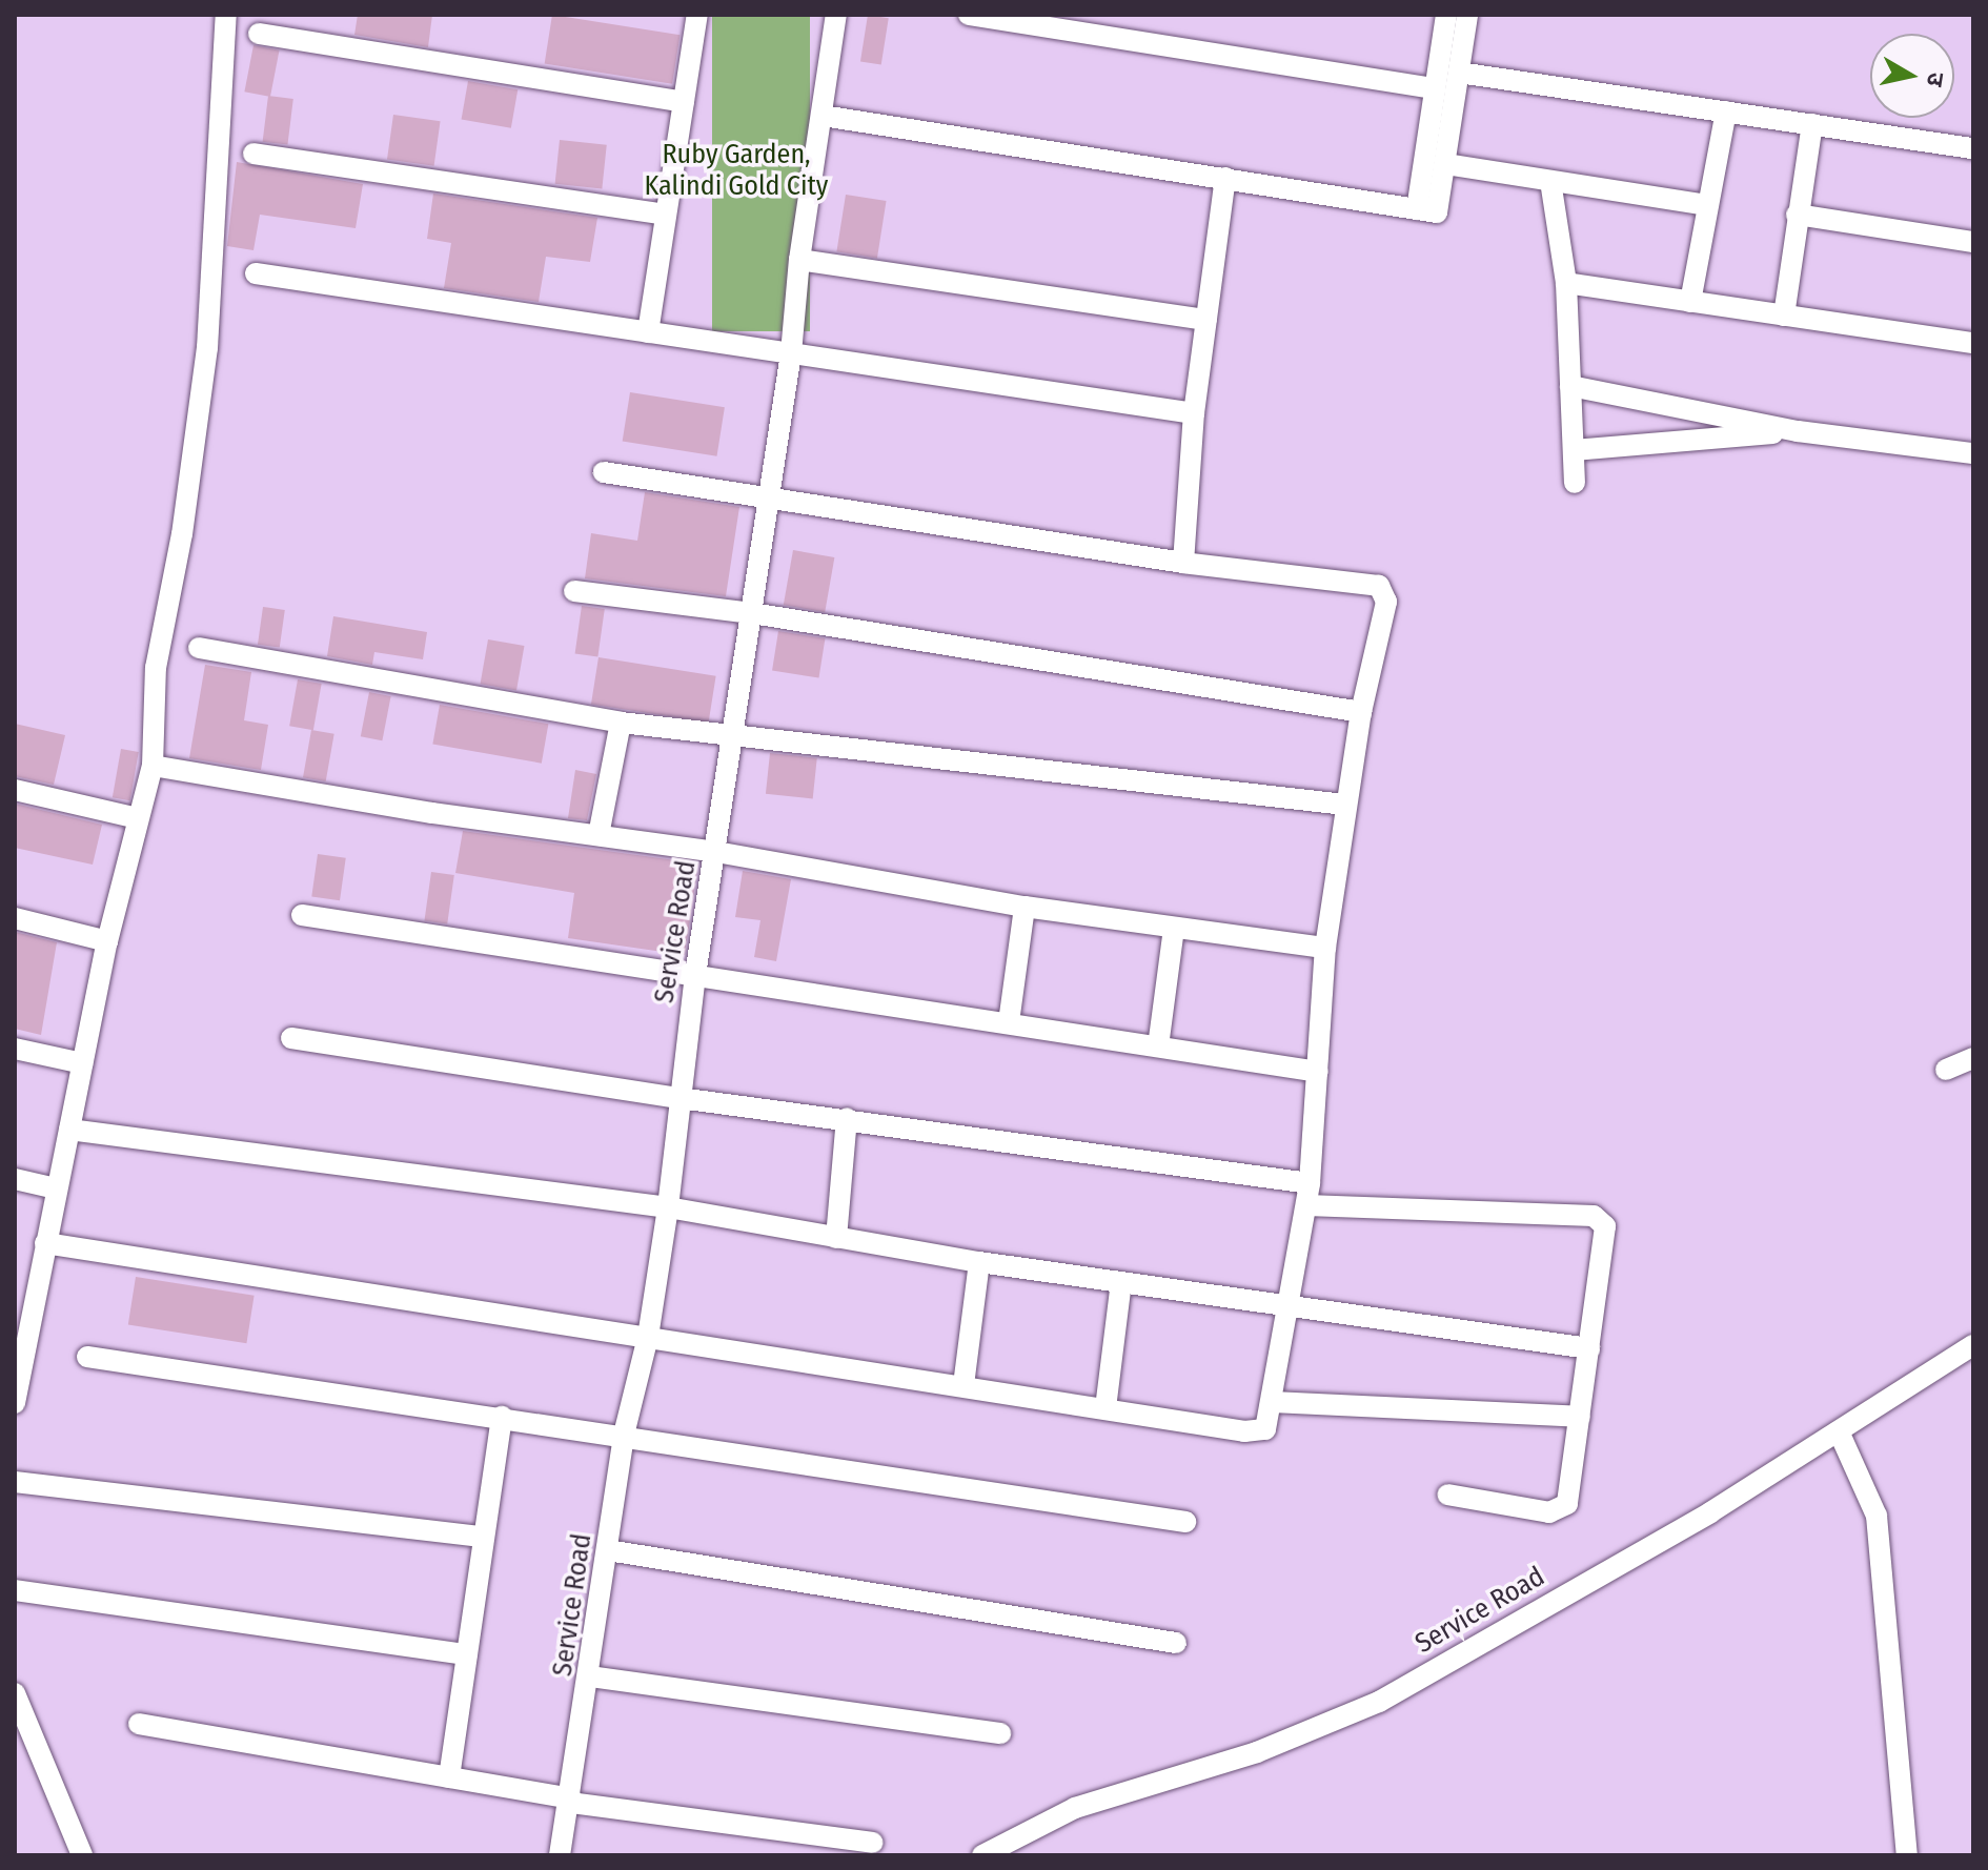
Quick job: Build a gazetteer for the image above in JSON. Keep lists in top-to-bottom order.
{
  "streets": {
    "street": ["Service Road"]
  },
  "parks": ["Ruby Garden, Kalindi Gold City"],
  "north": "right"
}
